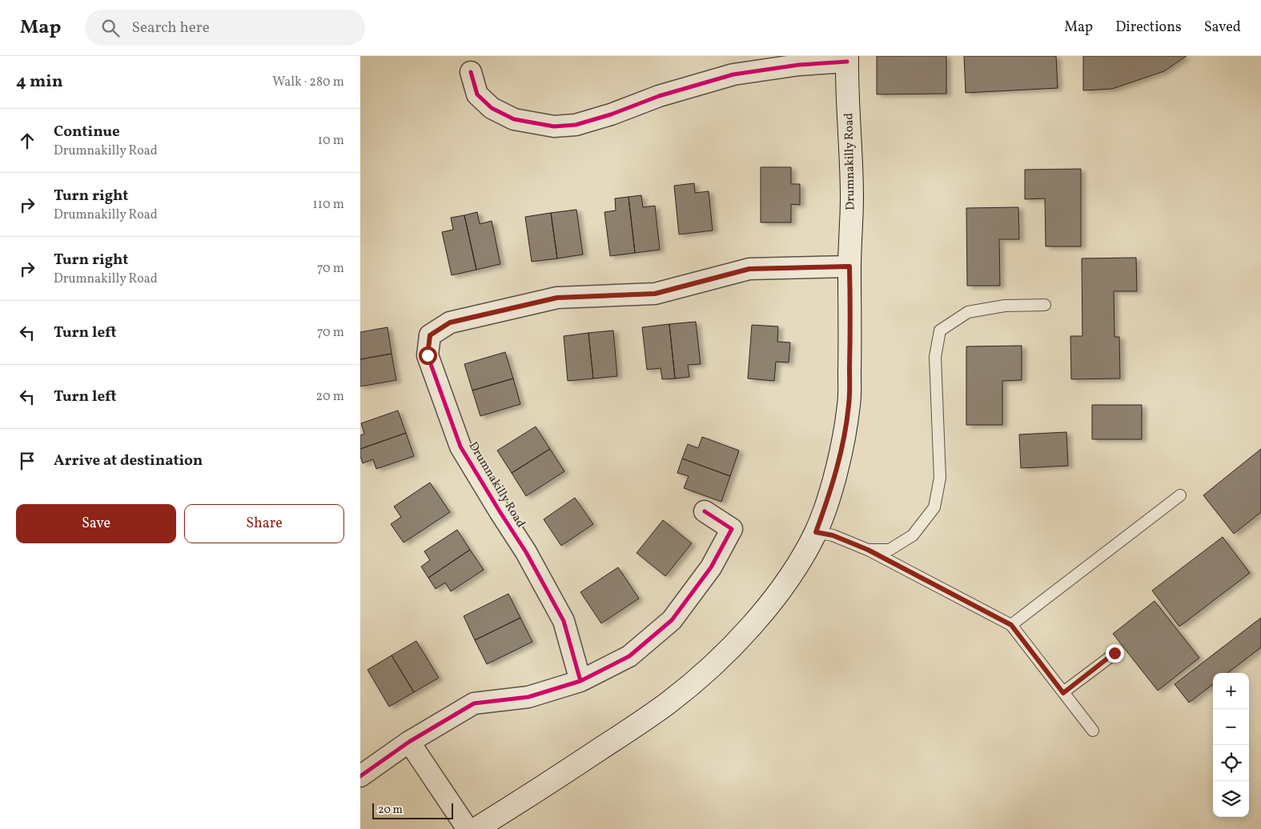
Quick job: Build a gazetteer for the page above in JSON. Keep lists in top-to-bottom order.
{
  "streets": {
    "main road": ["Drumnakilly Road"]
  },
  "scale_bar": "20 m",
  "page": {
    "header": "Map",
    "search": "Search here",
    "nav": ["Map", "Directions", "Saved"],
    "heading": ["4 min", "Walk · 280 m"],
    "list": [
      ["Continue", "Drumnakilly Road", "10 m"],
      ["Turn right", "Drumnakilly Road", "110 m"],
      ["Turn right", "Drumnakilly Road", "70 m"],
      ["Turn left", "70 m"],
      ["Turn left", "20 m"],
      "Arrive at destination"
    ],
    "buttons": ["Save", "Share"],
    "map_buttons": ["+", "−"],
    "scale": "20 m"
  }
}
